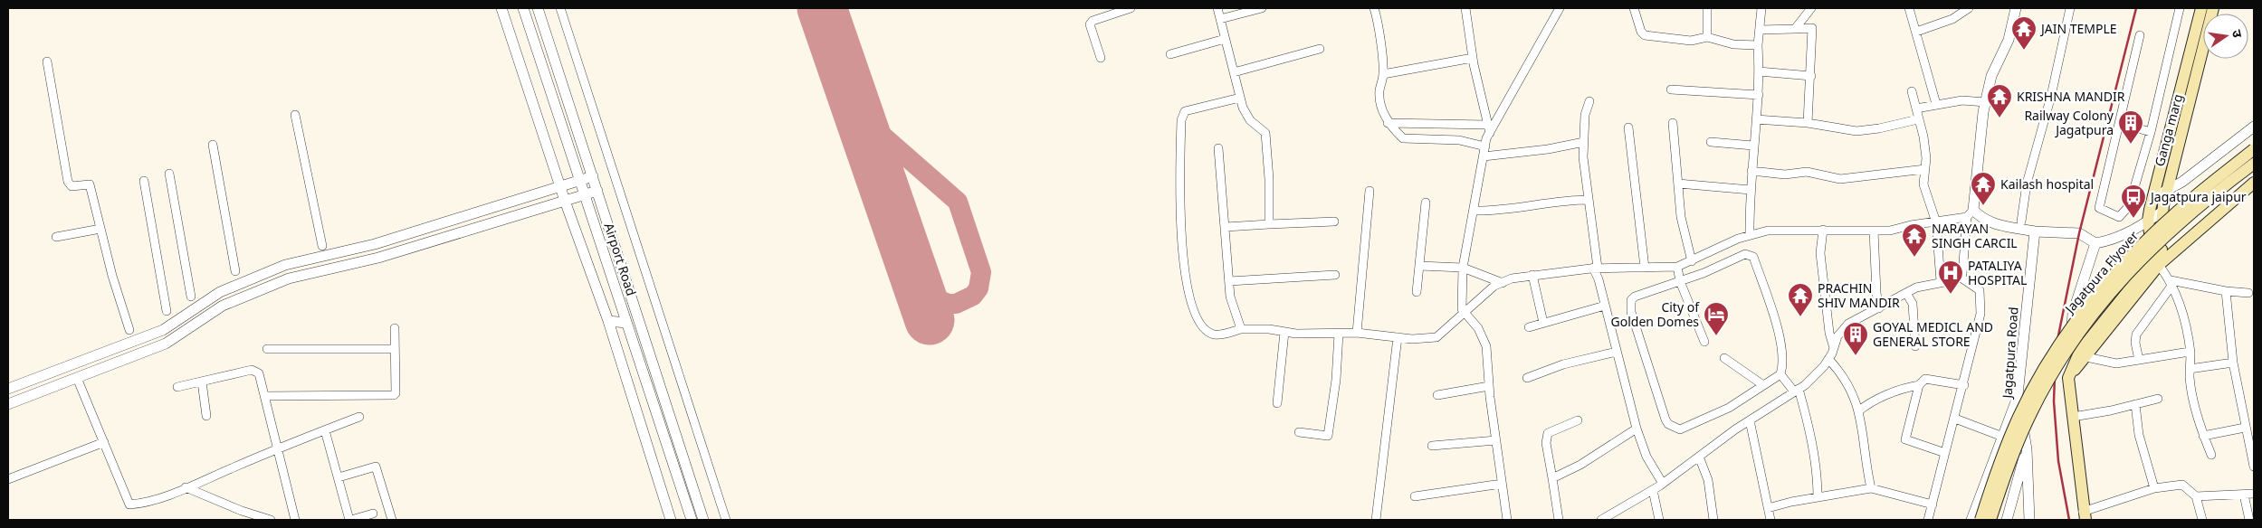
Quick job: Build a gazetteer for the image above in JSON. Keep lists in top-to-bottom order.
{
  "streets": {
    "main road": ["Ganga marg", "Jagatpura Flyover"],
    "street": ["Airport Road", "Jagatpura Road"]
  },
  "places": {
    "temple": [
      "JAIN TEMPLE",
      "KRISHNA MANDIR",
      "Kailash hospital",
      "NARAYAN SINGH CARCIL",
      "PRACHIN SHIV MANDIR"
    ],
    "building": ["Railway Colony Jagatpura", "GOYAL MEDICL AND GENERAL STORE"],
    "bus stop": ["Jagatpura jaipur"],
    "hospital": ["PATALIYA HOSPITAL"],
    "hotel": ["City of Golden Domes"]
  },
  "north": "right"
}
